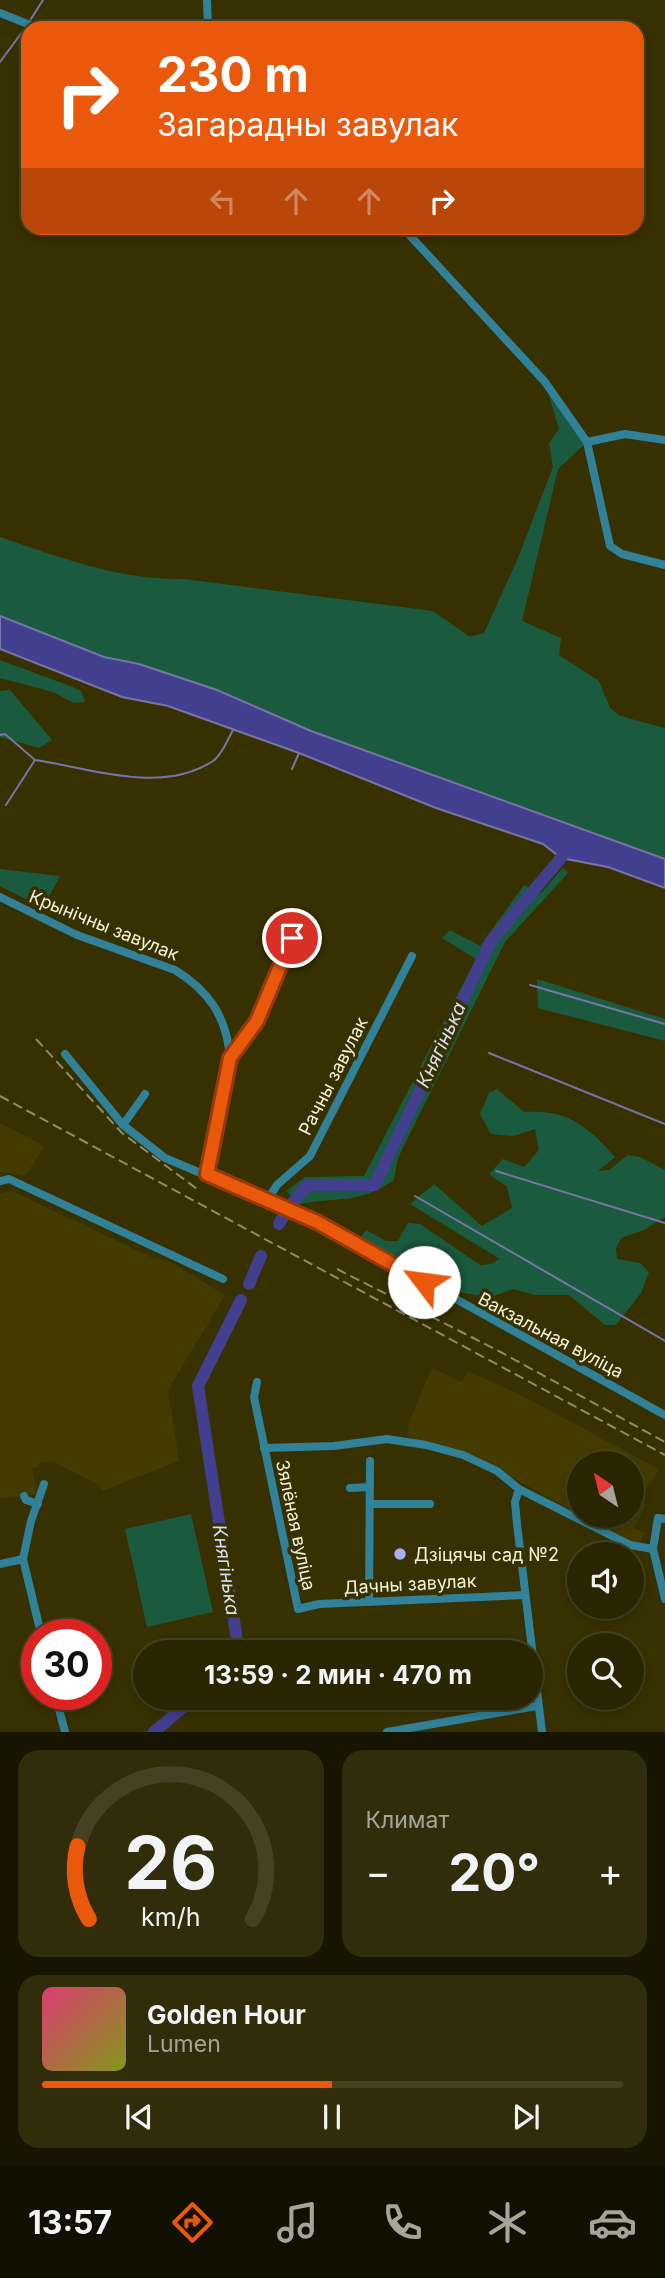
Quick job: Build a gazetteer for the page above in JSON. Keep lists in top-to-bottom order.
{
  "streets": {
    "street": [
      "Крынічны завулак",
      "Рачны завулак",
      "Вакзальная вуліца",
      "Зялёная вуліца",
      "Дачны завулак"
    ]
  },
  "crossings": [
    ["Рачны завулак", "Вакзальная вуліца"],
    ["Зялёная вуліца", "Дачны завулак"]
  ],
  "water": ["Княгінька"],
  "places": ["Дзіцячы сад №2"],
  "north": "top left",
  "page": {
    "turn": ["230 m", "Загарадны завулак"],
    "limit": "30",
    "trip": "13:59 · 2 мин · 470 m",
    "tile": "Климат",
    "heat": ["−", "20°", "+"],
    "song": ["Golden Hour", "Lumen"],
    "tabs": "13:57",
    "gauge": ["26", "km/h"]
  }
}
